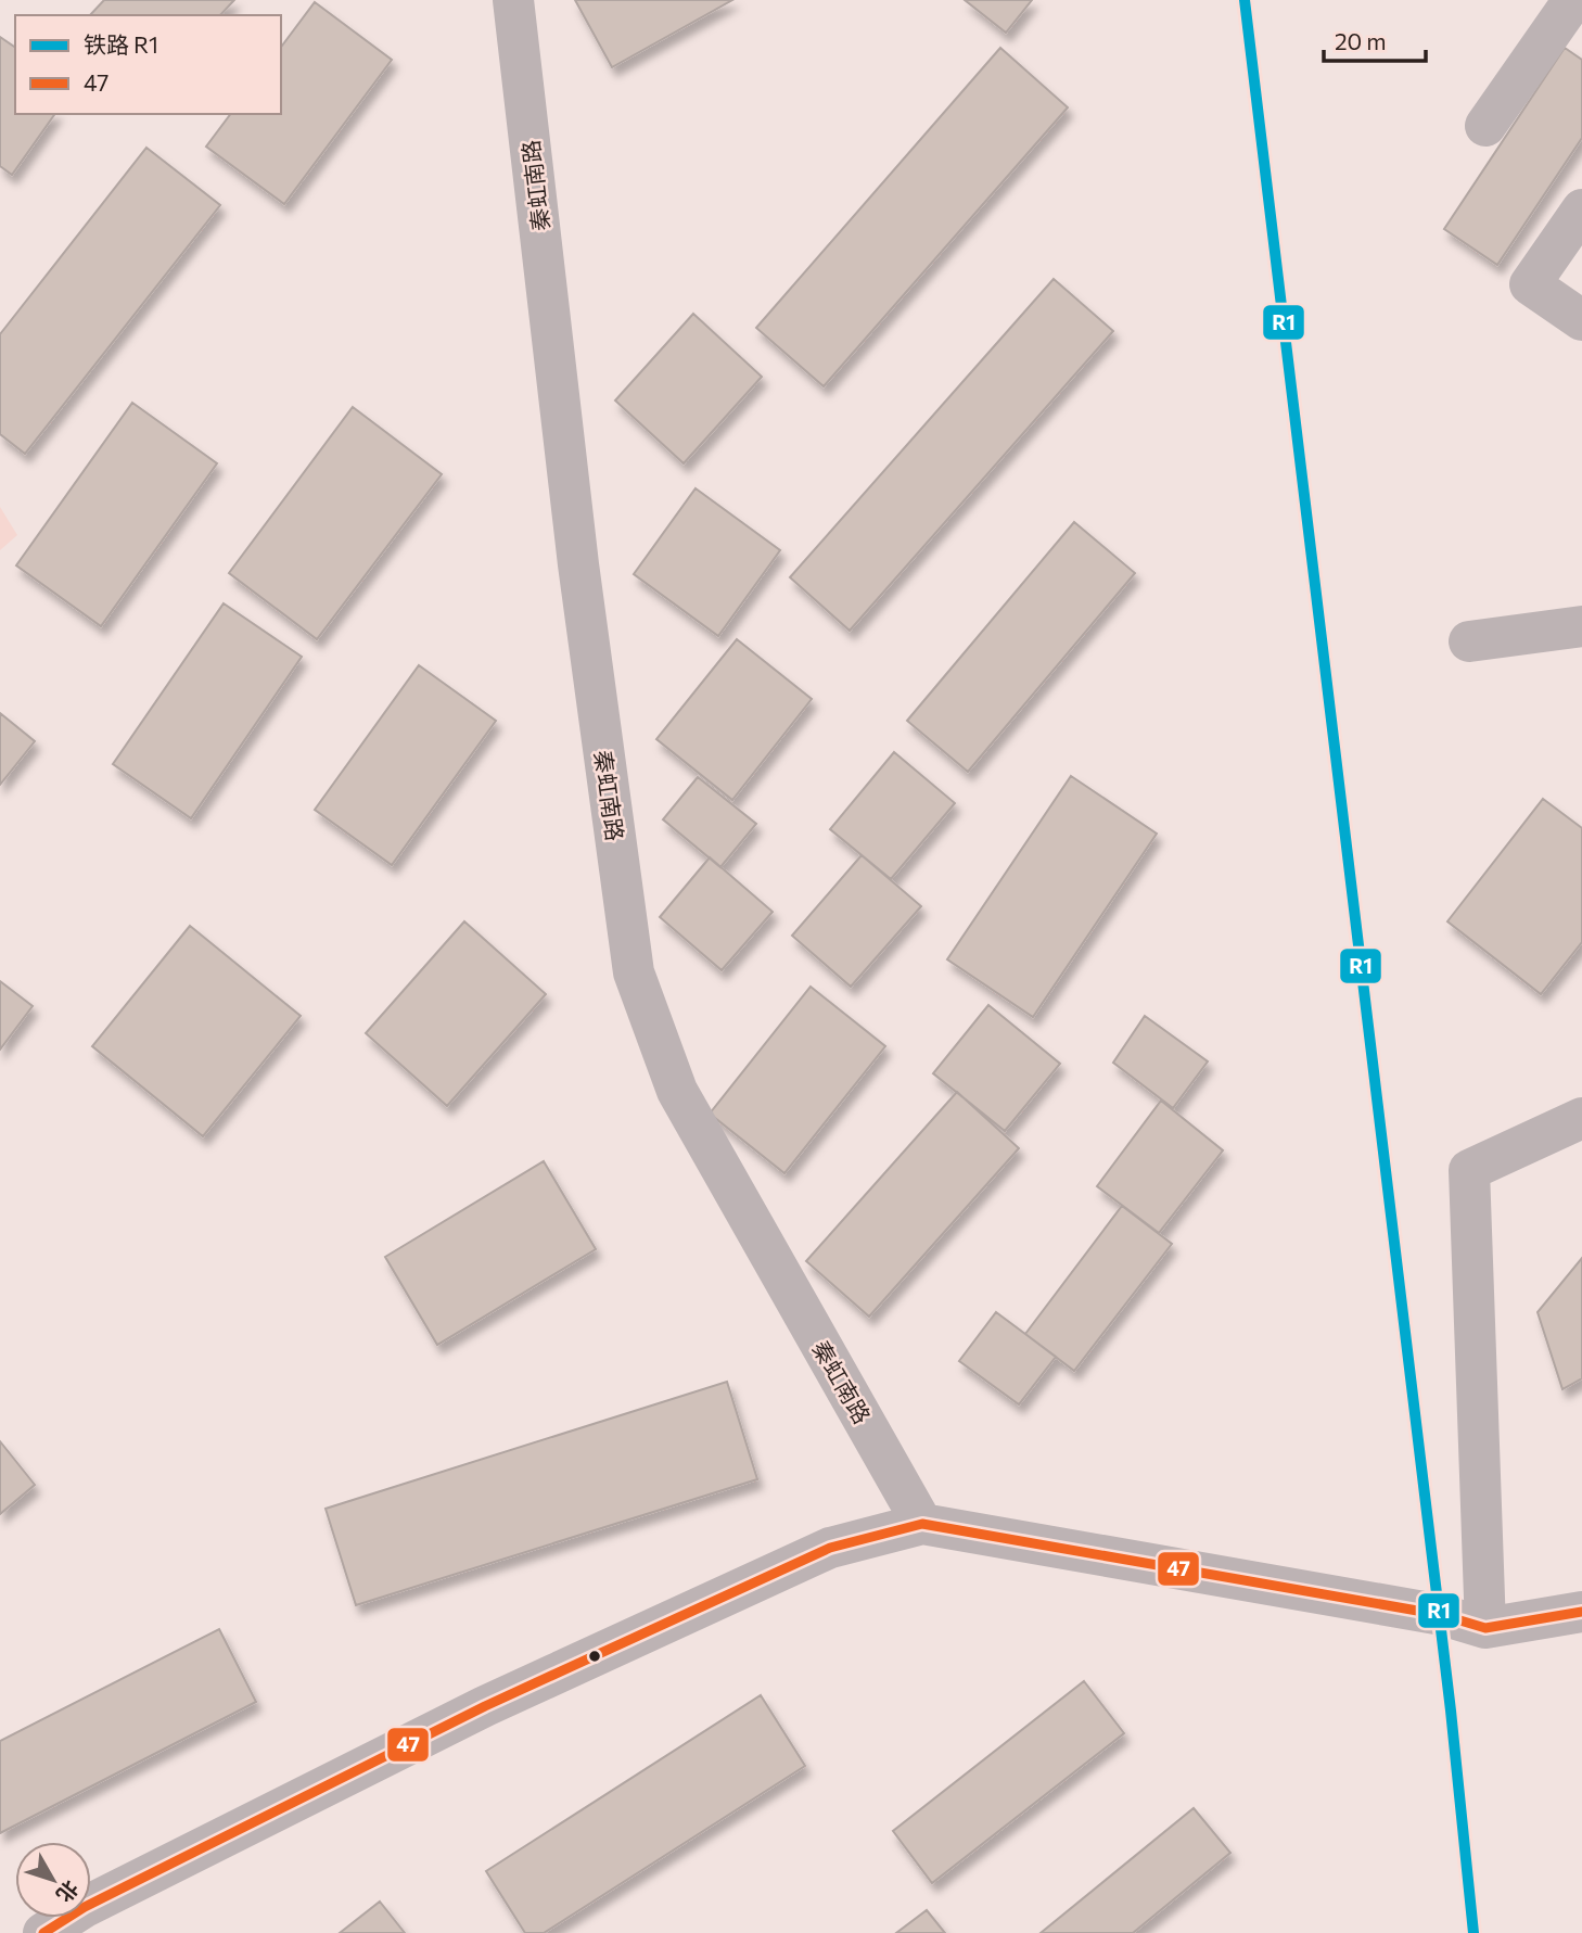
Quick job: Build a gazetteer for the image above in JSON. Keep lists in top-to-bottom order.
{
  "streets": {
    "street": ["秦虹南路"]
  },
  "lines": ["rail line R1", "transit line 47"],
  "legend": ["铁路 R1", "47"],
  "scale_bar": "20 m",
  "north": "bottom right"
}
